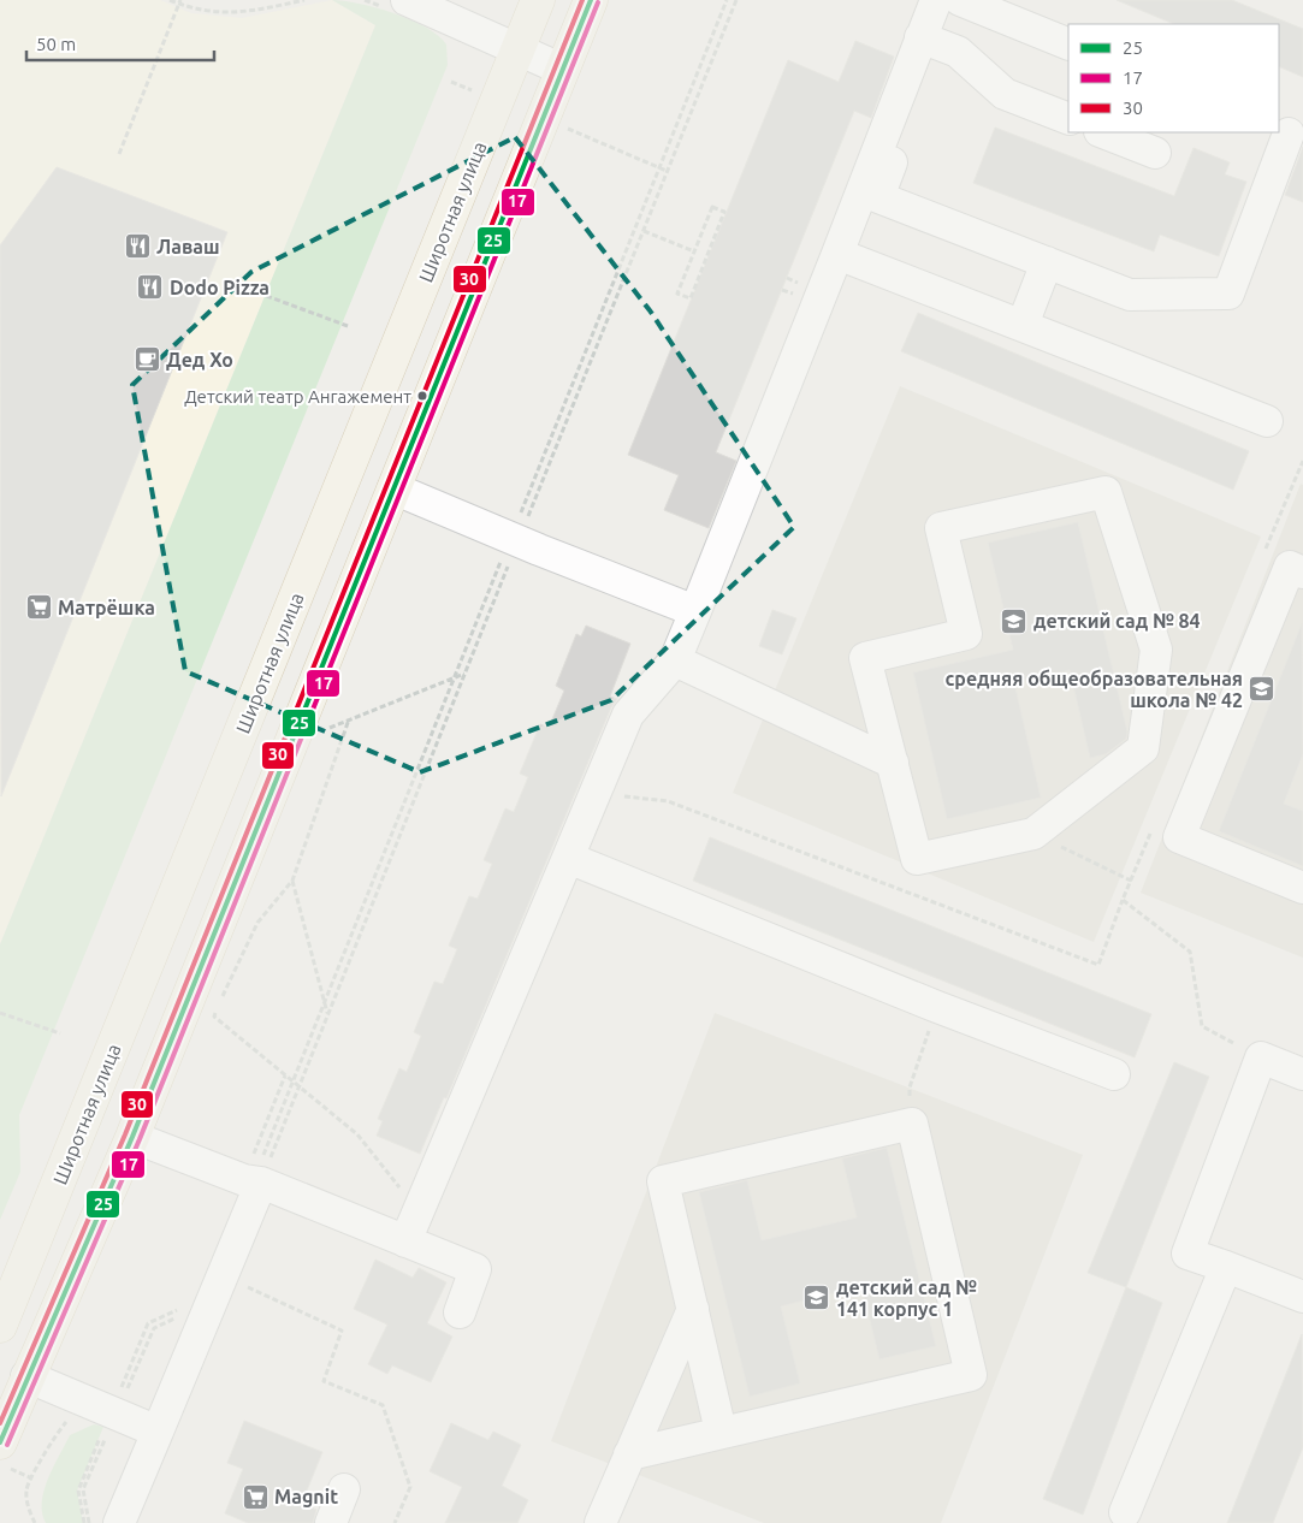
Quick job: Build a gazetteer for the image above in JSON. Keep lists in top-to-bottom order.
{
  "streets": {
    "main road": ["Широтная улица"]
  },
  "places": {
    "restaurant": ["Лаваш", "Dodo Pizza"],
    "cafe": ["Дед Хо"],
    "other": ["Детский театр Ангажемент"],
    "supermarket": ["Матрёшка", "Magnit"],
    "school or university": ["детский сад № 84", "средняя общеобразовательная школа № 42", "детский сад № 141 корпус 1"]
  },
  "lines": ["transit line 25", "transit line 30", "transit line 17"],
  "legend": ["25", "17", "30"],
  "scale_bar": "50 m"
}
